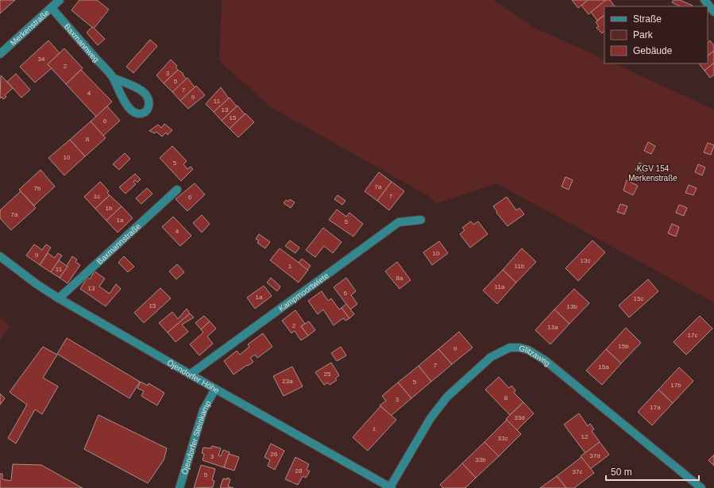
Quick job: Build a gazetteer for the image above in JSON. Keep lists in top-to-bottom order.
{
  "streets": {
    "street": [
      "Merkenstraße",
      "Baxmannweg",
      "Baxmannstraße",
      "Kampmoortwiete",
      "Glitzaweg",
      "Öjendorfer Höhe",
      "Öjendorfer Steinkamp"
    ]
  },
  "crossings": [
    ["Merkenstraße", "Baxmannweg"],
    ["Baxmannstraße", "Öjendorfer Höhe"],
    ["Kampmoortwiete", "Öjendorfer Höhe"],
    ["Glitzaweg", "Öjendorfer Höhe"],
    ["Öjendorfer Höhe", "Öjendorfer Steinkamp"]
  ],
  "parks": ["KGV 154 Merkenstraße"],
  "house_numbers": [
    "34",
    "2",
    "3",
    "5",
    "7",
    "4",
    "9",
    "11",
    "13",
    "15",
    "6",
    "8",
    "10",
    "5",
    "7a",
    "7b",
    "1c",
    "7",
    "6",
    "1b",
    "7a",
    "1a",
    "5",
    "4",
    "10",
    "9",
    "13c",
    "1",
    "11b",
    "11",
    "8a",
    "11a",
    "13",
    "6",
    "1a",
    "15c",
    "15",
    "13b",
    "2",
    "13a",
    "17c",
    "15b",
    "9",
    "7",
    "15a",
    "25",
    "23a",
    "5",
    "17b",
    "8",
    "3",
    "17a",
    "33d",
    "1",
    "12",
    "33c",
    "26",
    "37d",
    "3",
    "33b",
    "28",
    "37c",
    "5"
  ],
  "legend": ["Straße", "Park", "Gebäude"],
  "scale_bar": "50 m"
}
